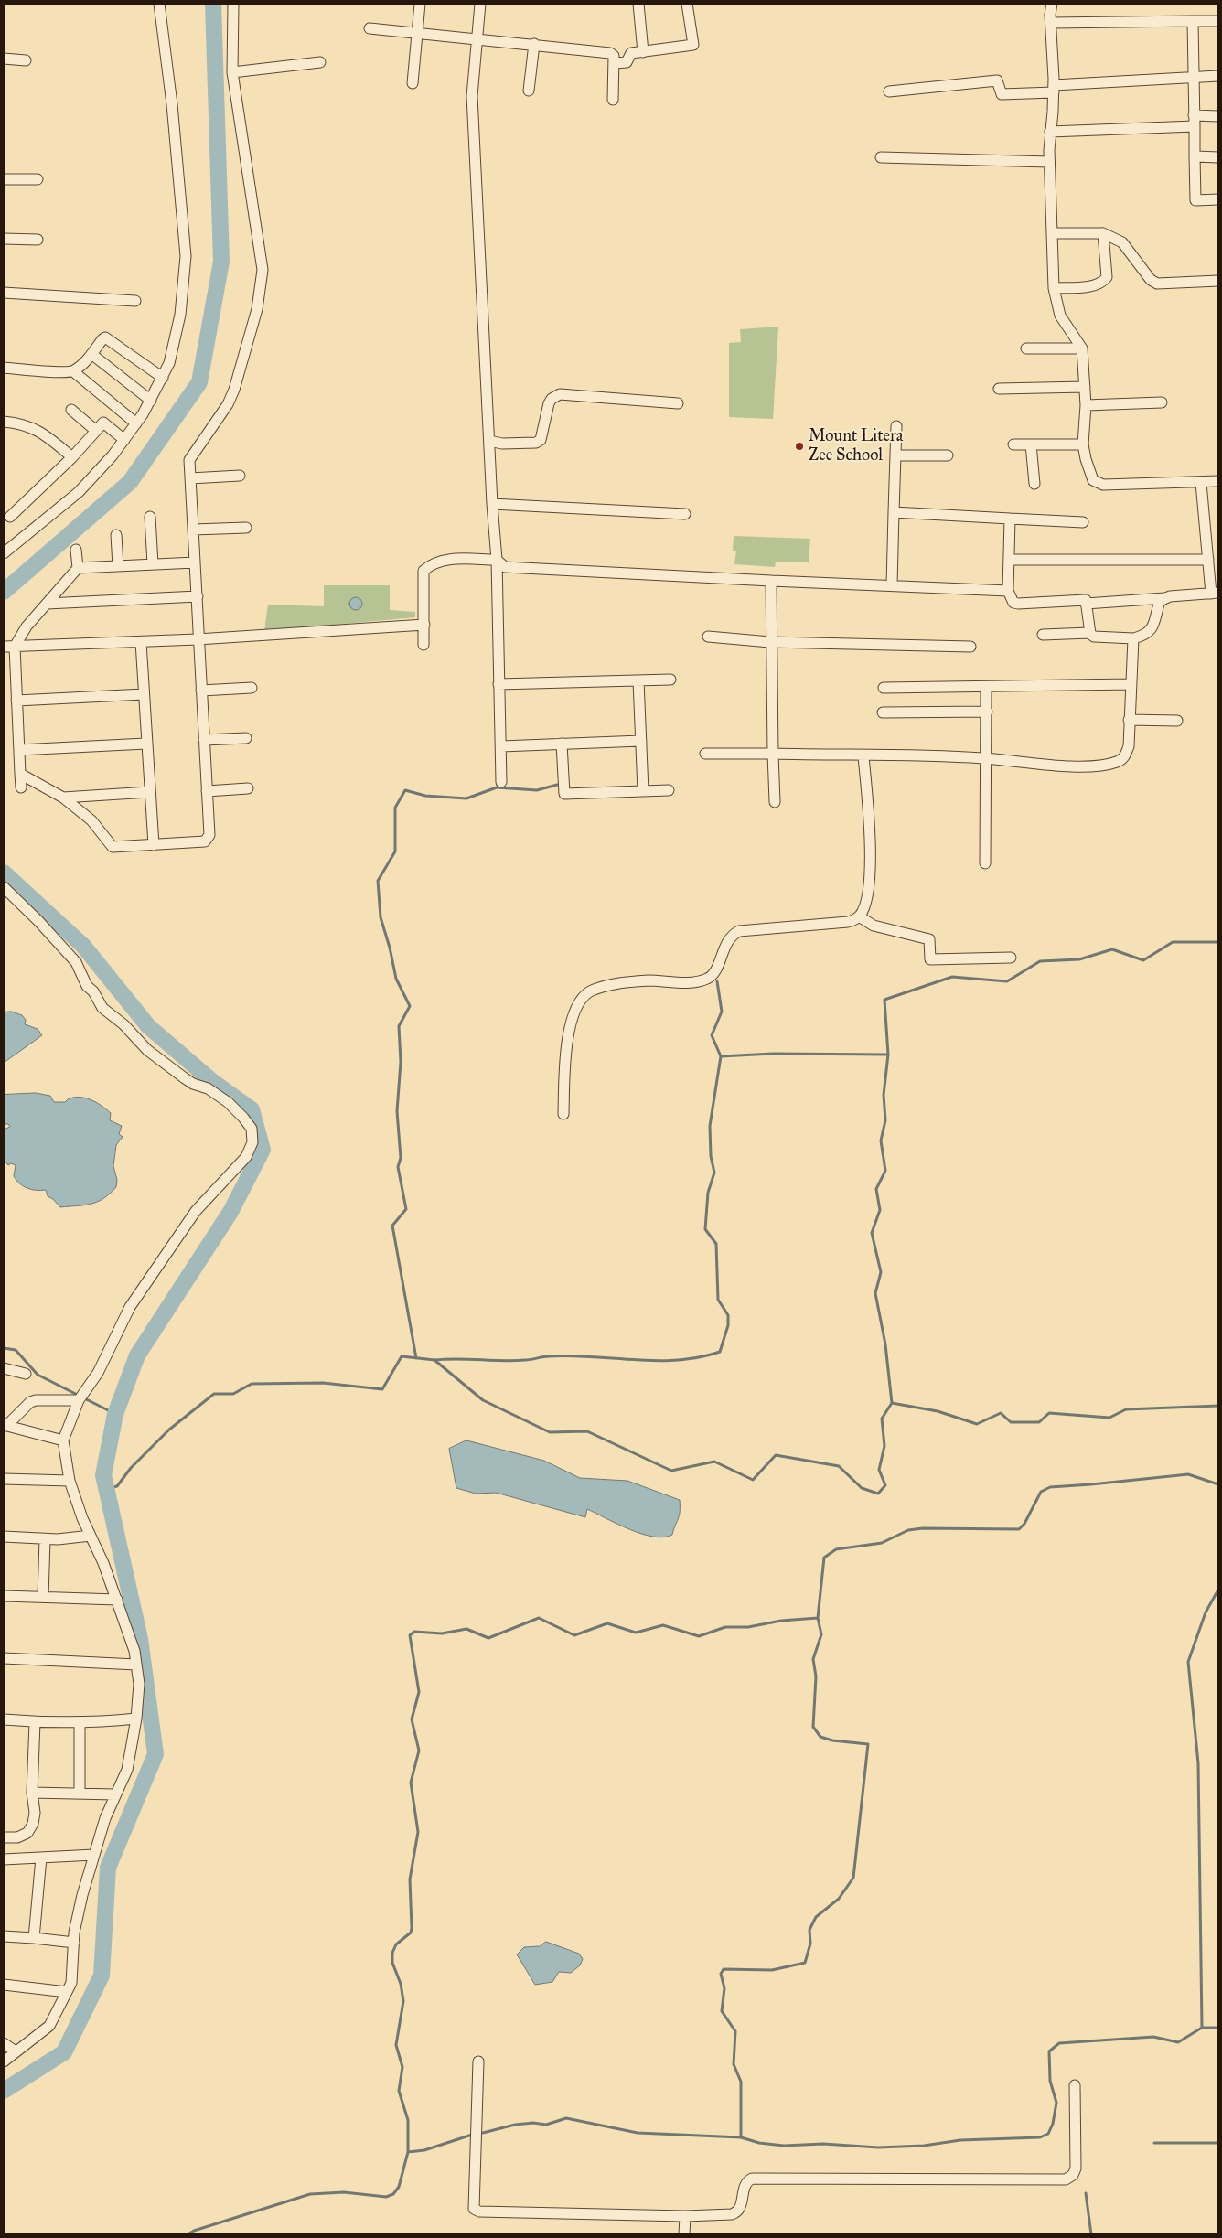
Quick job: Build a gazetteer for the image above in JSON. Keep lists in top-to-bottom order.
{
  "places": ["Mount Litera Zee School"]
}
